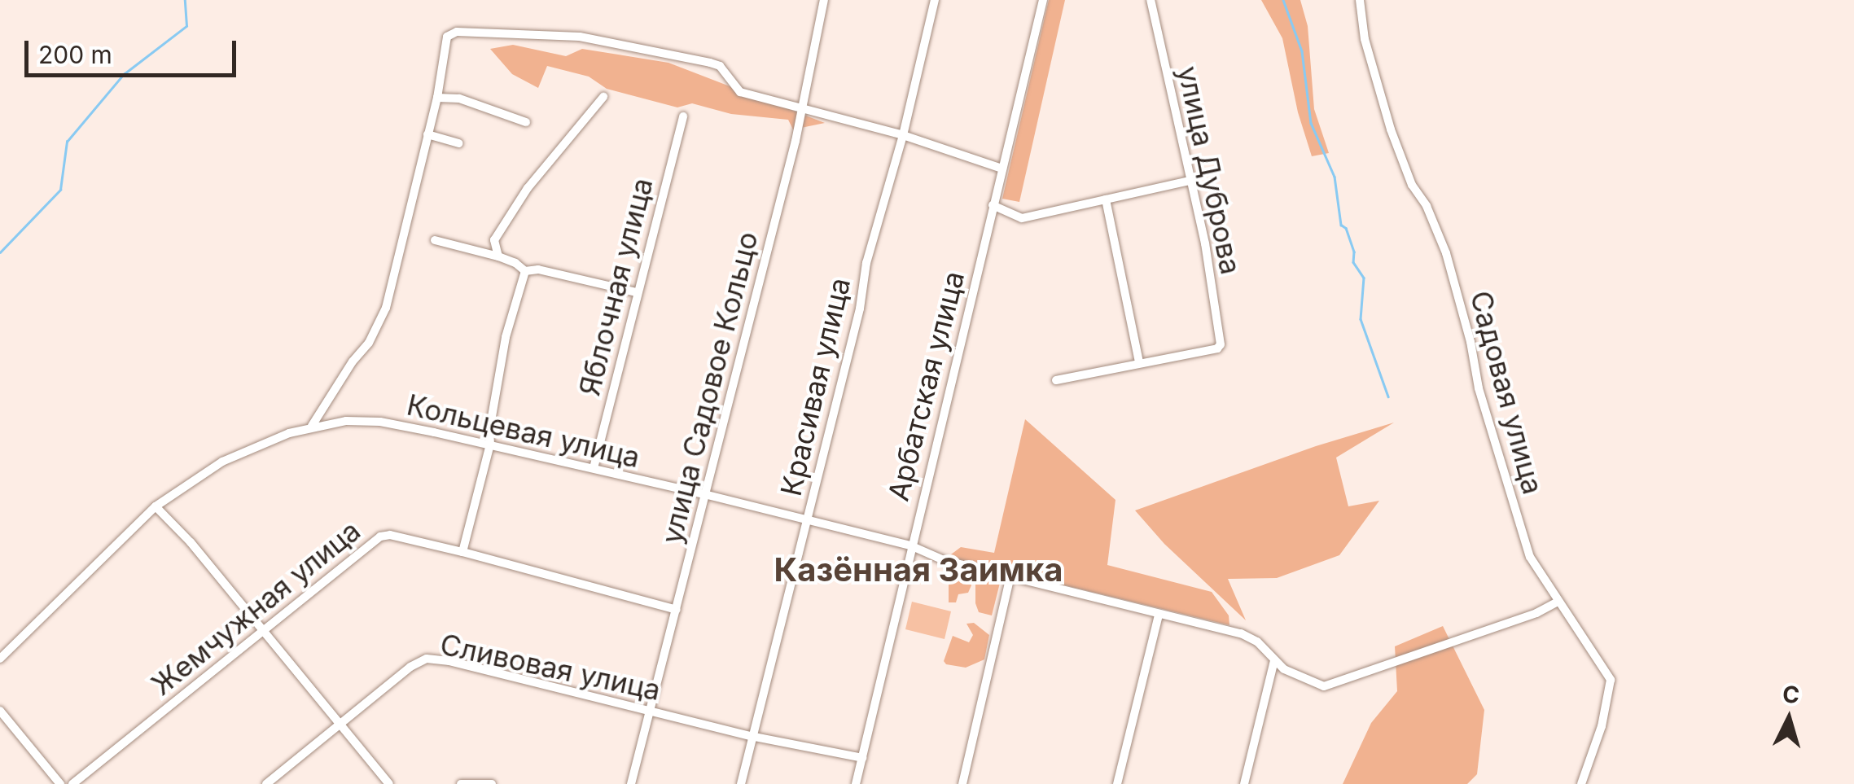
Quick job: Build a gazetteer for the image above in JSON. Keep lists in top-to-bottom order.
{
  "streets": {
    "street": [
      "улица Дуброва",
      "Яблочная улица",
      "Арбатская улица",
      "Красивая улица",
      "улица Садовое Кольцо",
      "Садовая улица",
      "Кольцевая улица",
      "Жемчужная улица",
      "Сливовая улица"
    ]
  },
  "crossings": [
    ["Яблочная улица", "Кольцевая улица"],
    ["Арбатская улица", "Кольцевая улица"],
    ["Арбатская улица", "Сливовая улица"],
    ["Красивая улица", "Кольцевая улица"],
    ["Красивая улица", "Сливовая улица"],
    ["улица Садовое Кольцо", "Кольцевая улица"],
    ["улица Садовое Кольцо", "Жемчужная улица"],
    ["улица Садовое Кольцо", "Сливовая улица"],
    ["Садовая улица", "Кольцевая улица"]
  ],
  "districts": ["Казённая Заимка"],
  "scale_bar": "200 m",
  "north": "top"
}
